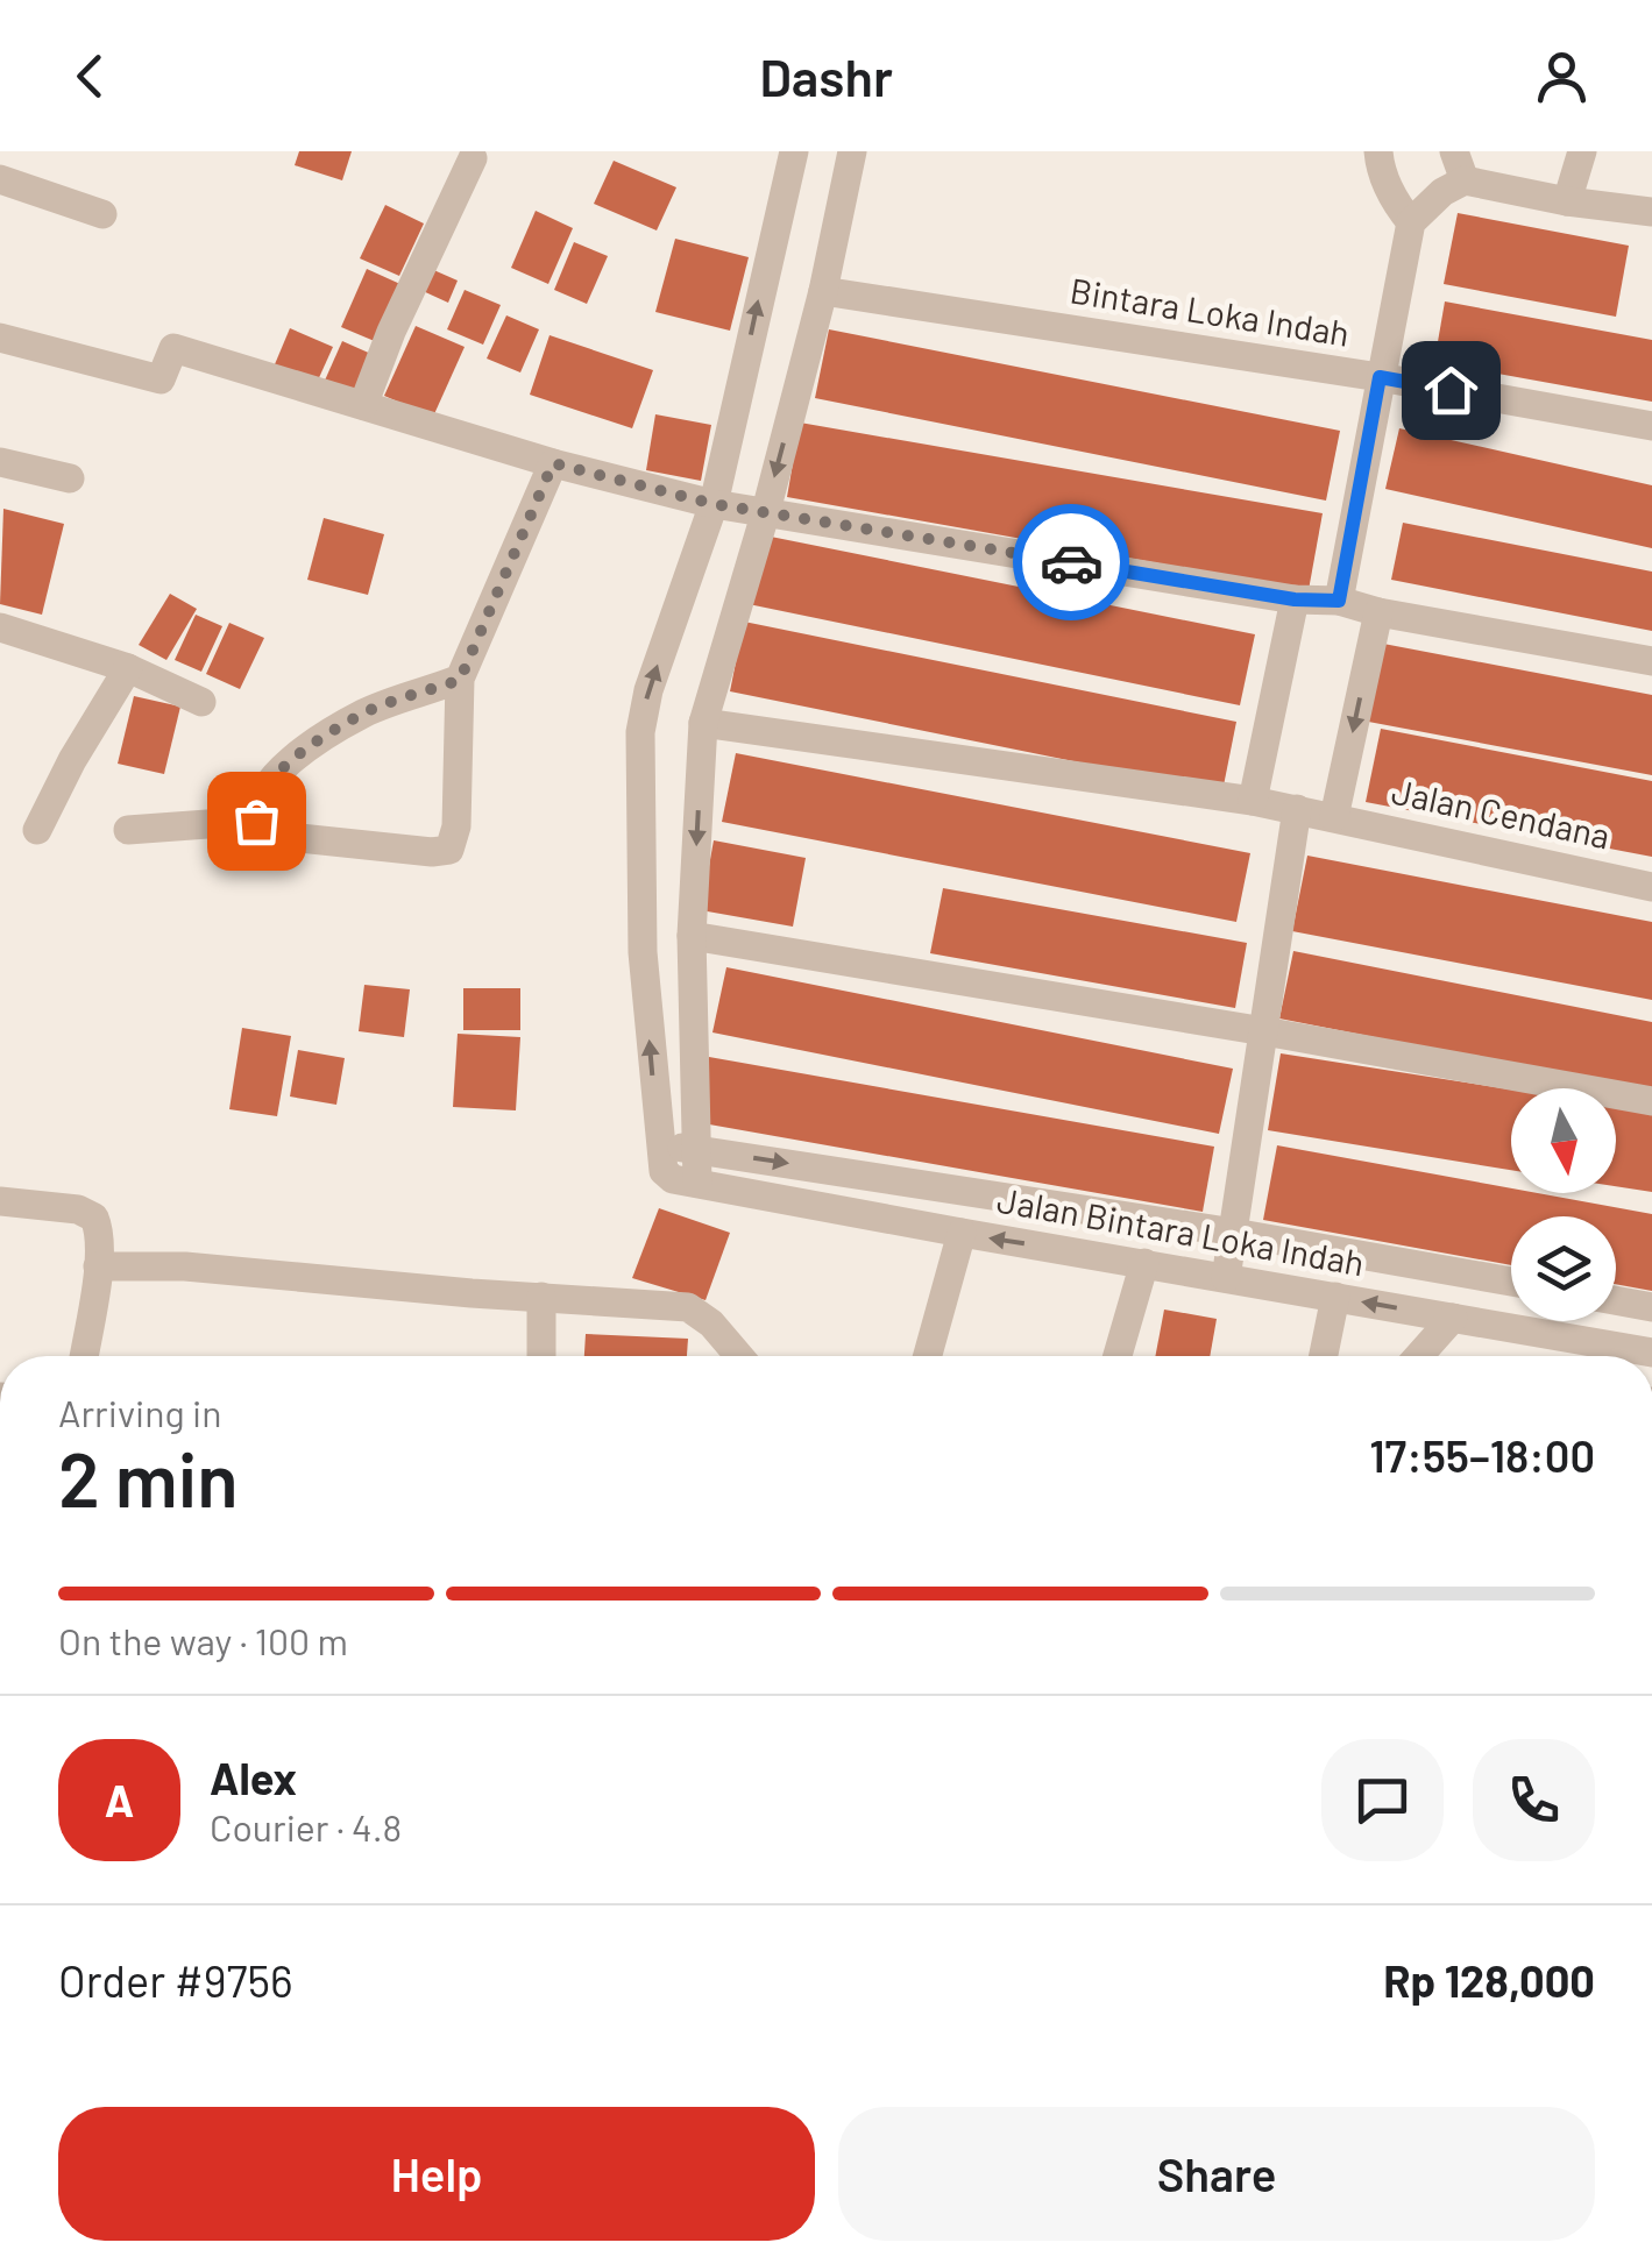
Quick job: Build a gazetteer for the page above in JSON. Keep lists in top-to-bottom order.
{
  "streets": {
    "street": ["Bintara Loka Indah", "Jalan Cendana", "Jalan Bintara Loka Indah"]
  },
  "north": "bottom",
  "page": {
    "header": "Dashr",
    "heading": ["2 min", "Arriving in", "17:55–18:00"],
    "panel": [
      "Alex",
      "Courier · 4.8",
      "Order #9756",
      "Rp 128,000"
    ],
    "bar": "On the way · 100 m",
    "round": "A",
    "buttons": ["Help", "Share"]
  }
}
